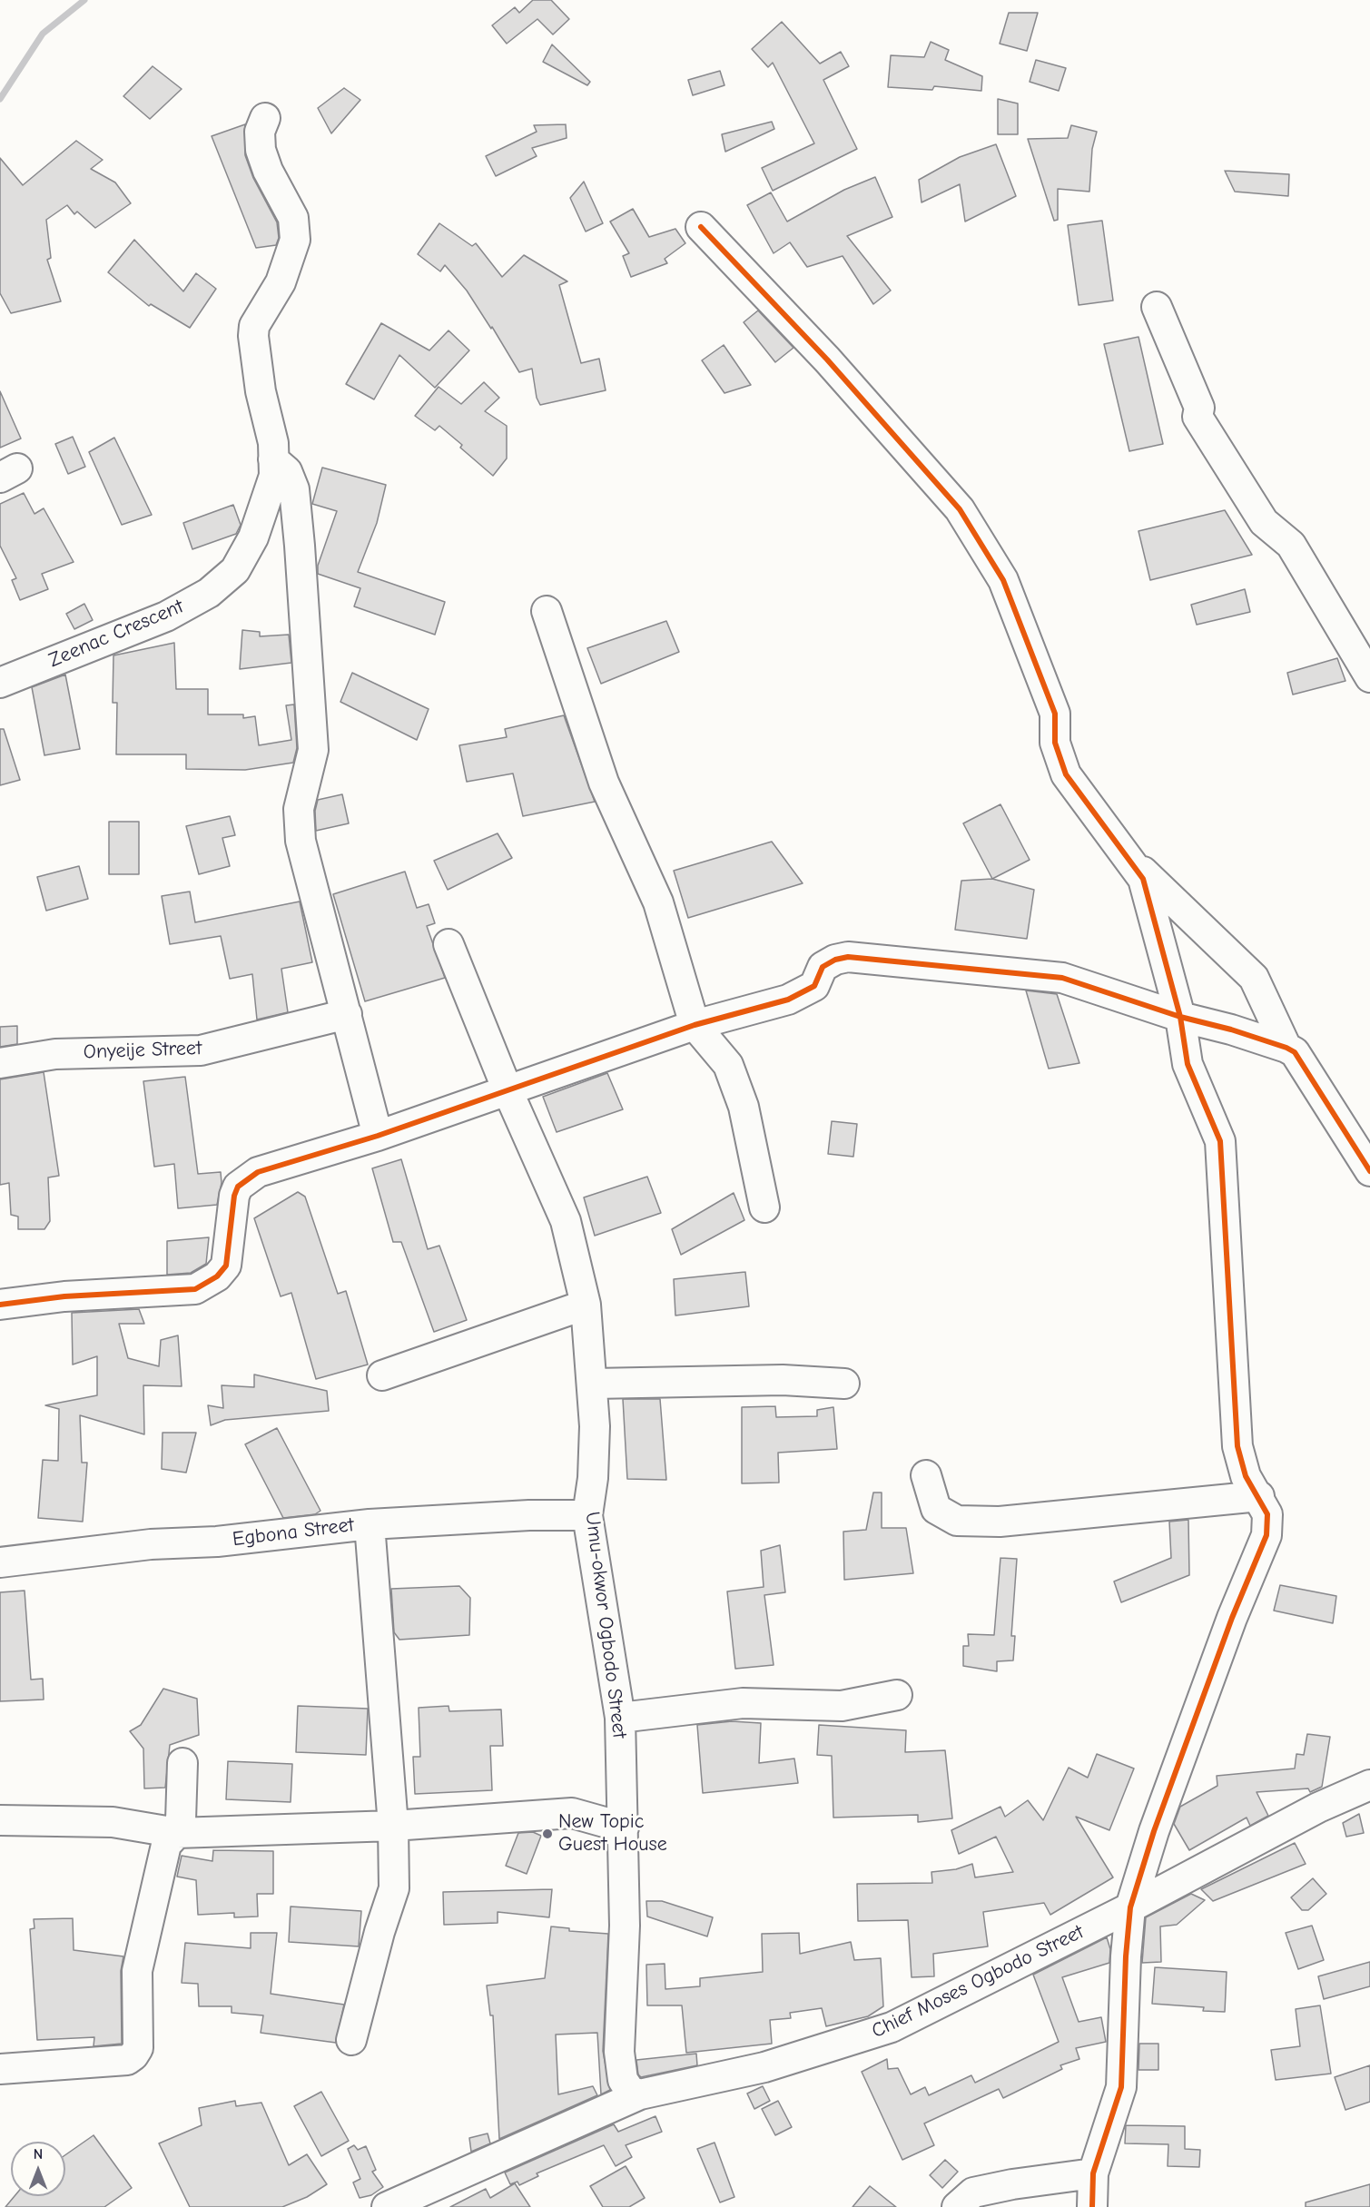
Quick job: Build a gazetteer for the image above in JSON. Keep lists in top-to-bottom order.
{
  "streets": {
    "street": [
      "Zeenac Crescent",
      "Onyeije Street",
      "Egbona Street",
      "Umu-okwor Ogbodo Street",
      "Chief Moses Ogbodo Street"
    ]
  },
  "crossings": [
    ["Egbona Street", "Umu-okwor Ogbodo Street"],
    ["Umu-okwor Ogbodo Street", "Chief Moses Ogbodo Street"]
  ],
  "places": ["New Topic Guest House"],
  "north": "top"
}
